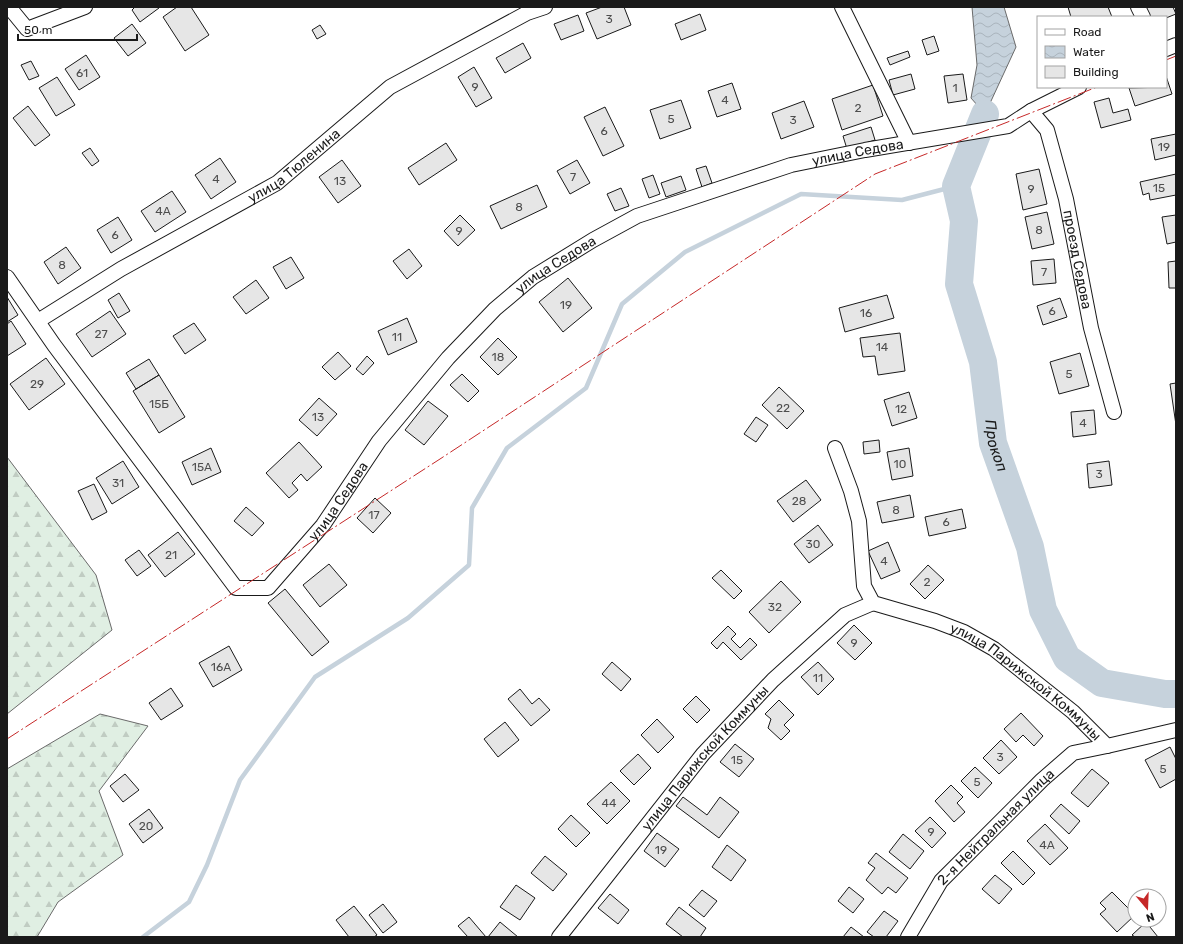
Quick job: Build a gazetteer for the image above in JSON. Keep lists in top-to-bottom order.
{
  "streets": {
    "street": [
      "улица Седова",
      "улица Тюленина",
      "проезд Седова",
      "улица Парижской Коммуны",
      "2-я Нейтральная улица"
    ]
  },
  "crossings": [
    ["улица Седова", "улица Тюленина"],
    ["улица Седова", "проезд Седова"],
    ["улица Парижской Коммуны", "2-я Нейтральная улица"]
  ],
  "water": ["Прокоп"],
  "house_numbers": [
    "3",
    "61",
    "9",
    "1",
    "4",
    "2",
    "5",
    "3",
    "6",
    "19",
    "7",
    "4",
    "13",
    "15",
    "9",
    "8",
    "4А",
    "8",
    "9",
    "6",
    "8",
    "7",
    "19",
    "6",
    "16",
    "27",
    "11",
    "14",
    "18",
    "5",
    "29",
    "15Б",
    "22",
    "12",
    "13",
    "4",
    "10",
    "15А",
    "3",
    "31",
    "28",
    "8",
    "17",
    "6",
    "30",
    "21",
    "4",
    "2",
    "32",
    "9",
    "16А",
    "11",
    "3",
    "15",
    "5",
    "5",
    "44",
    "20",
    "9",
    "4А",
    "19"
  ],
  "legend": ["Road", "Water", "Building"],
  "scale_bar": "50 m",
  "north": "bottom"
}
